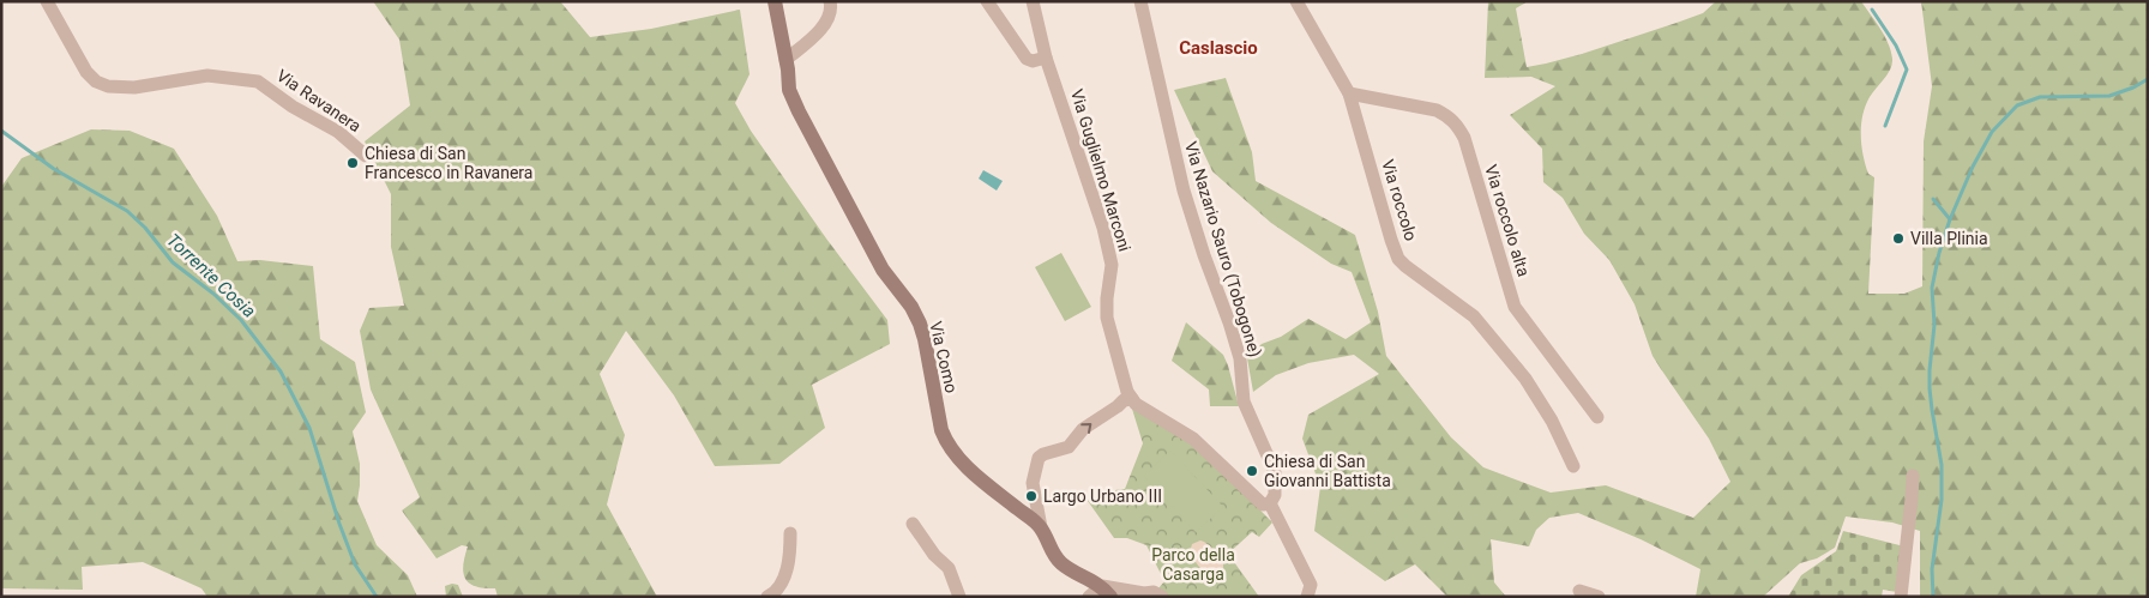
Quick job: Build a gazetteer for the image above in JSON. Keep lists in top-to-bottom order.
{
  "streets": {
    "street": [
      "Via Ravanera",
      "Via Guglielmo Marconi",
      "Via roccolo",
      "Via roccolo alta",
      "Via Nazario Sauro (Tobogone)",
      "Via Como"
    ]
  },
  "crossings": [
    ["Via roccolo", "Via roccolo alta"]
  ],
  "districts": ["Caslascio"],
  "water": ["Torrente Cosia"],
  "parks": ["Parco della Casarga"],
  "places": [
    "Chiesa di San Francesco in Ravanera",
    "Villa Plinia",
    "Chiesa di San Giovanni Battista",
    "Largo Urbano III"
  ]
}
